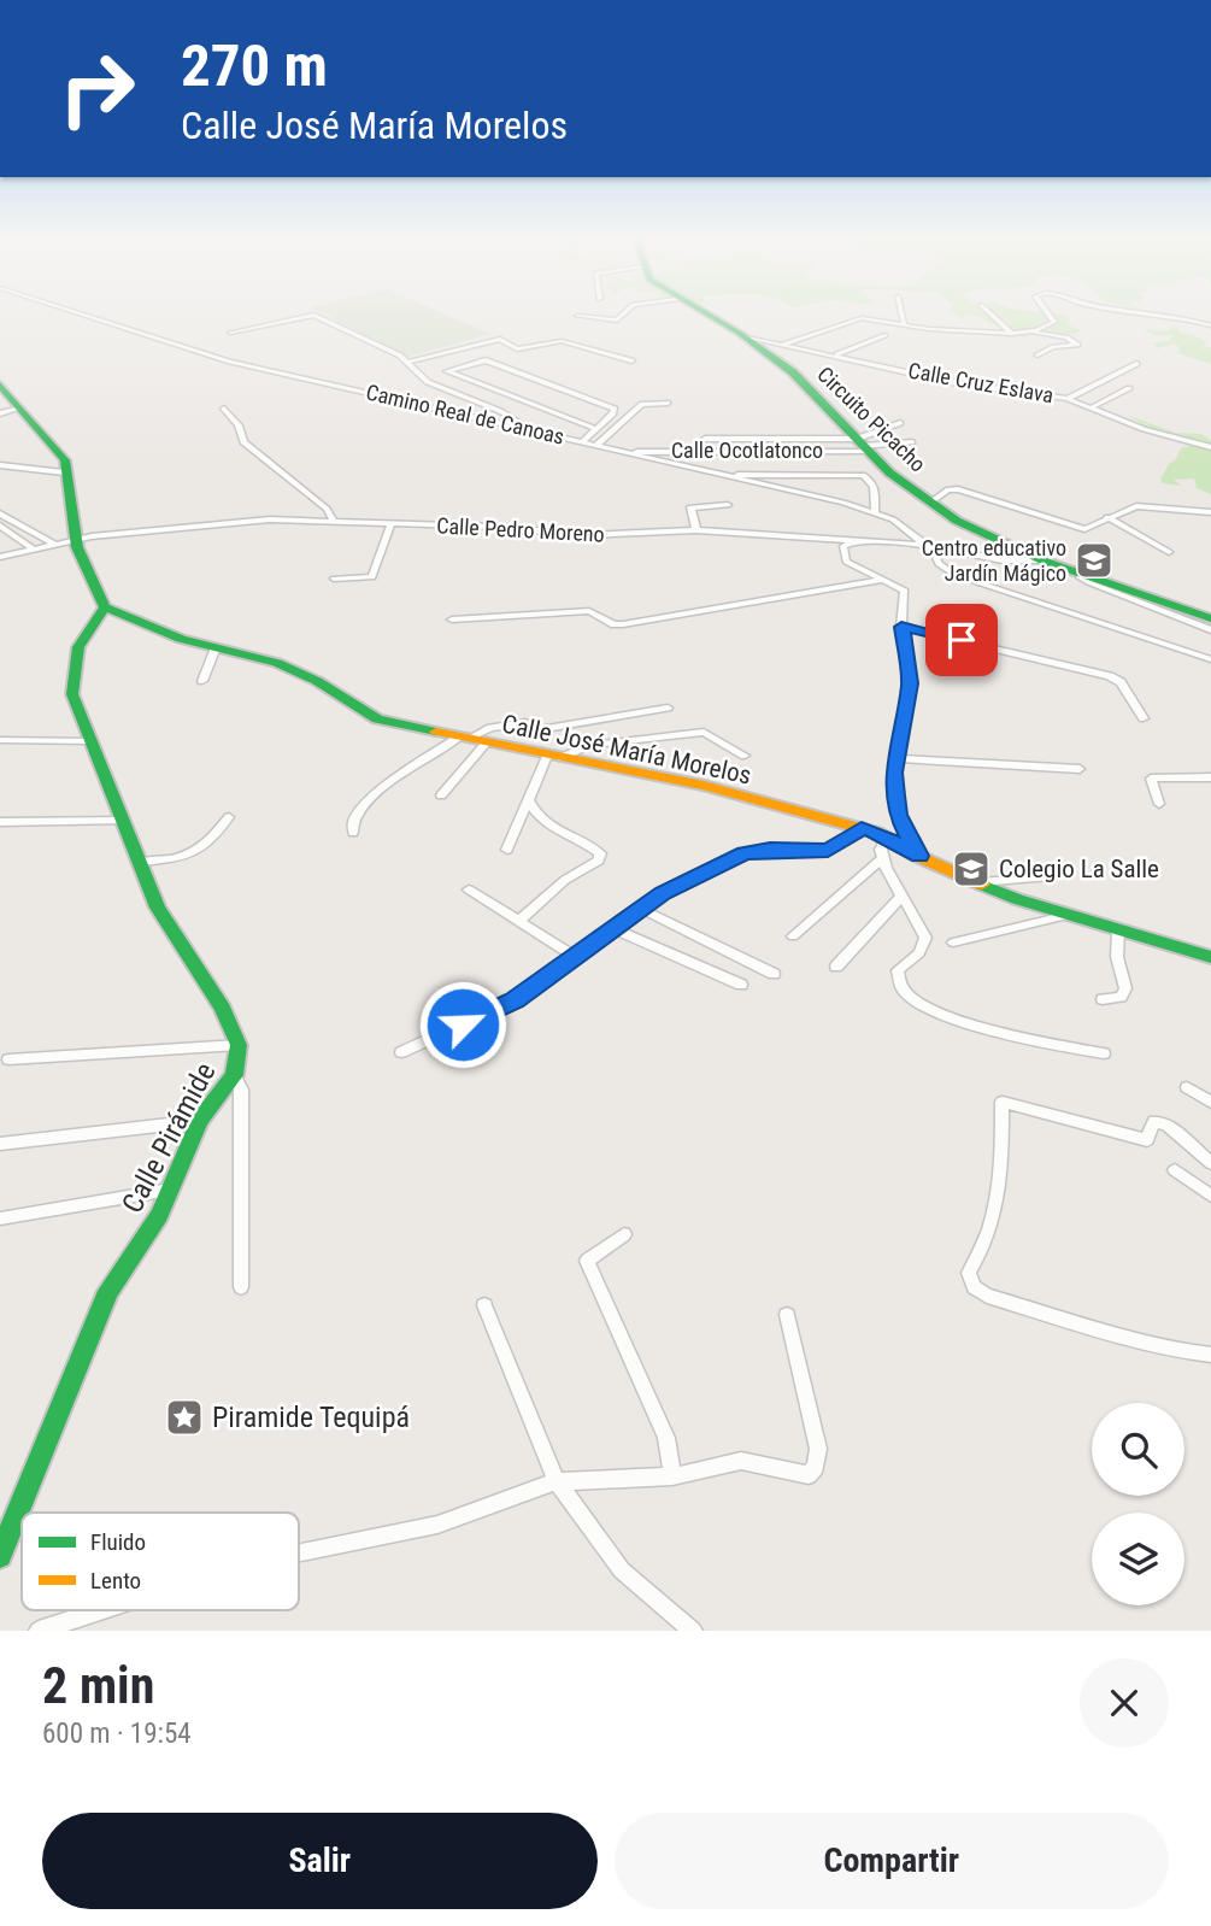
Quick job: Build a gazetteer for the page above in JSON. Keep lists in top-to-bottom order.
{
  "streets": {
    "street": [
      "Calle Cruz Eslava",
      "Camino Real de Canoas",
      "Circuito Picacho",
      "Calle Ocotlatonco",
      "Calle Pedro Moreno",
      "Calle José María Morelos",
      "Calle Pirámide"
    ]
  },
  "crossings": [
    ["Calle Cruz Eslava", "Circuito Picacho"],
    ["Camino Real de Canoas", "Calle Ocotlatonco"],
    ["Camino Real de Canoas", "Calle Pedro Moreno"],
    ["Circuito Picacho", "Calle Ocotlatonco"],
    ["Circuito Picacho", "Calle Pedro Moreno"],
    ["Calle José María Morelos", "Calle Pirámide"]
  ],
  "places": {
    "school or university": ["Centro educativo Jardín Mágico", "Colegio La Salle"],
    "place": ["Piramide Tequipá"]
  },
  "legend": ["Fluido", "Lento"],
  "page": {
    "turn": ["270 m", "Calle José María Morelos"],
    "heading": ["2 min", "600 m · 19:54"],
    "buttons": ["Salir", "Compartir"]
  }
}
